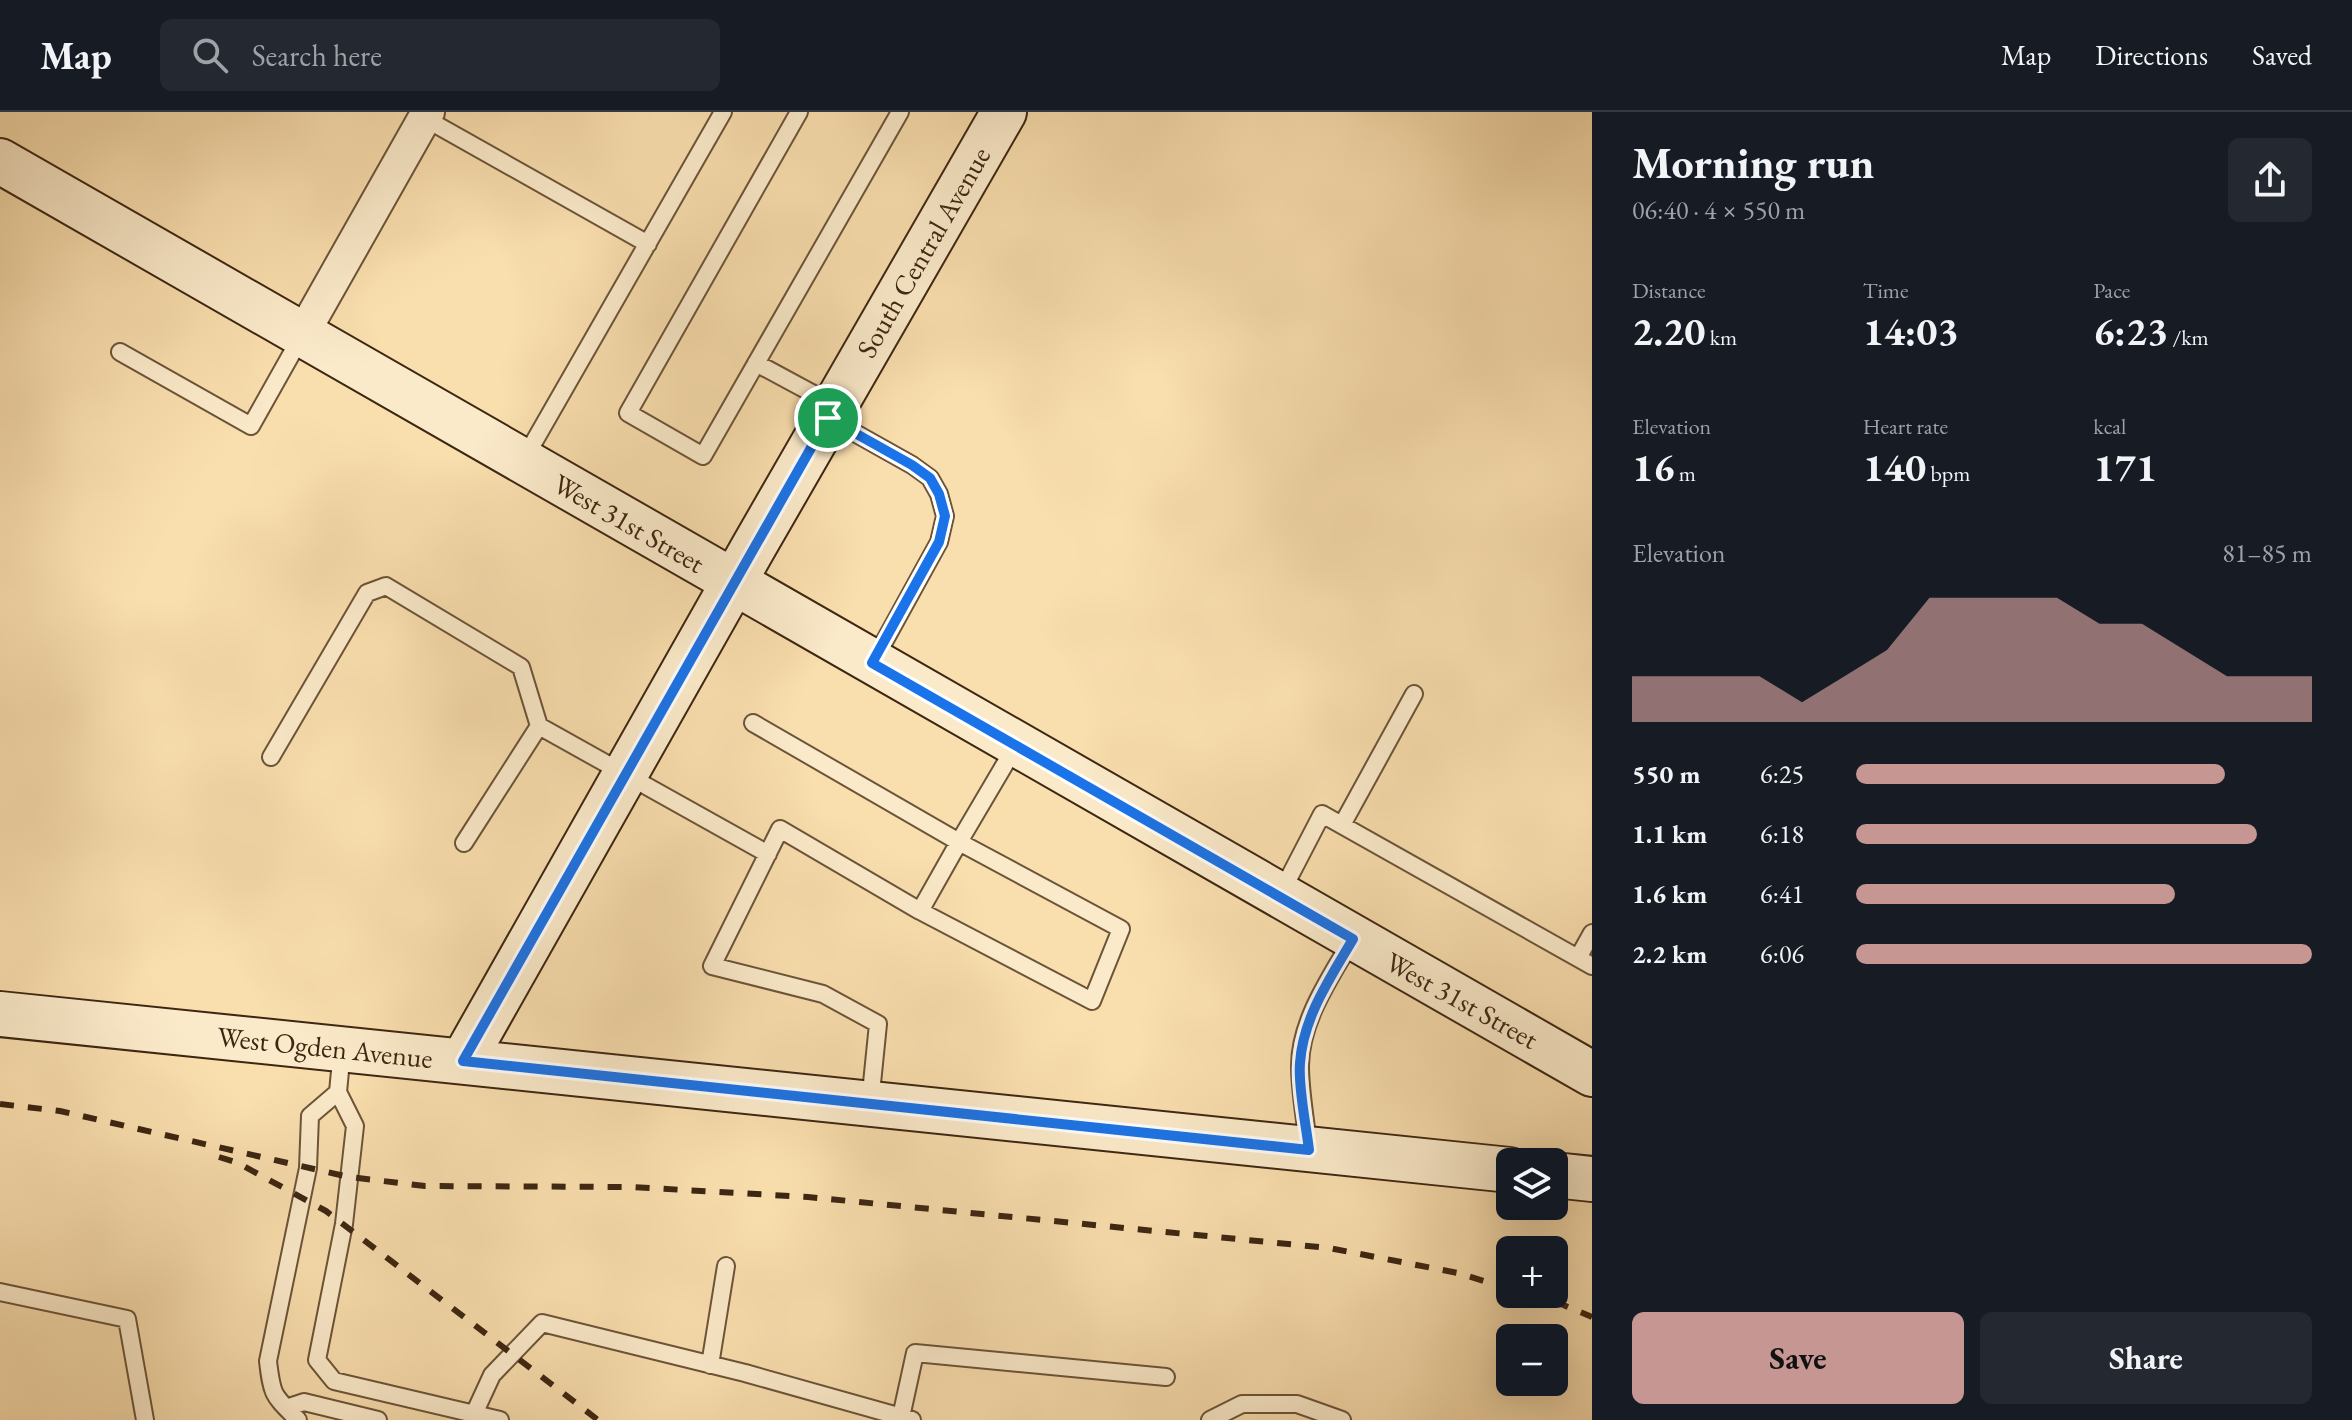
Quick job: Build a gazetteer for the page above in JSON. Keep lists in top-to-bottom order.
{
  "streets": {
    "main road": ["South Central Avenue", "West 31st Street", "West Ogden Avenue"]
  },
  "crossings": [
    ["South Central Avenue", "West 31st Street"],
    ["South Central Avenue", "West Ogden Avenue"]
  ],
  "page": {
    "header": "Map",
    "search": "Search here",
    "nav": ["Map", "Directions", "Saved"],
    "heading": ["Morning run", "06:40 · 4 × 550 m"],
    "stats": [
      ["Distance", "2.20 km"],
      ["Time", "14:03"],
      ["Pace", "6:23 /km"],
      ["Elevation", "16 m"],
      ["Heart rate", "140 bpm"],
      ["kcal", "171"]
    ],
    "chart": ["Elevation", "81–85 m"],
    "list": [
      {
        "name": "550 m",
        "note": "6:25"
      },
      {
        "name": "1.1 km",
        "note": "6:18"
      },
      {
        "name": "1.6 km",
        "note": "6:41"
      },
      {
        "name": "2.2 km",
        "note": "6:06"
      }
    ],
    "map_buttons": ["+", "−"],
    "buttons": ["Save", "Share"]
  }
}
